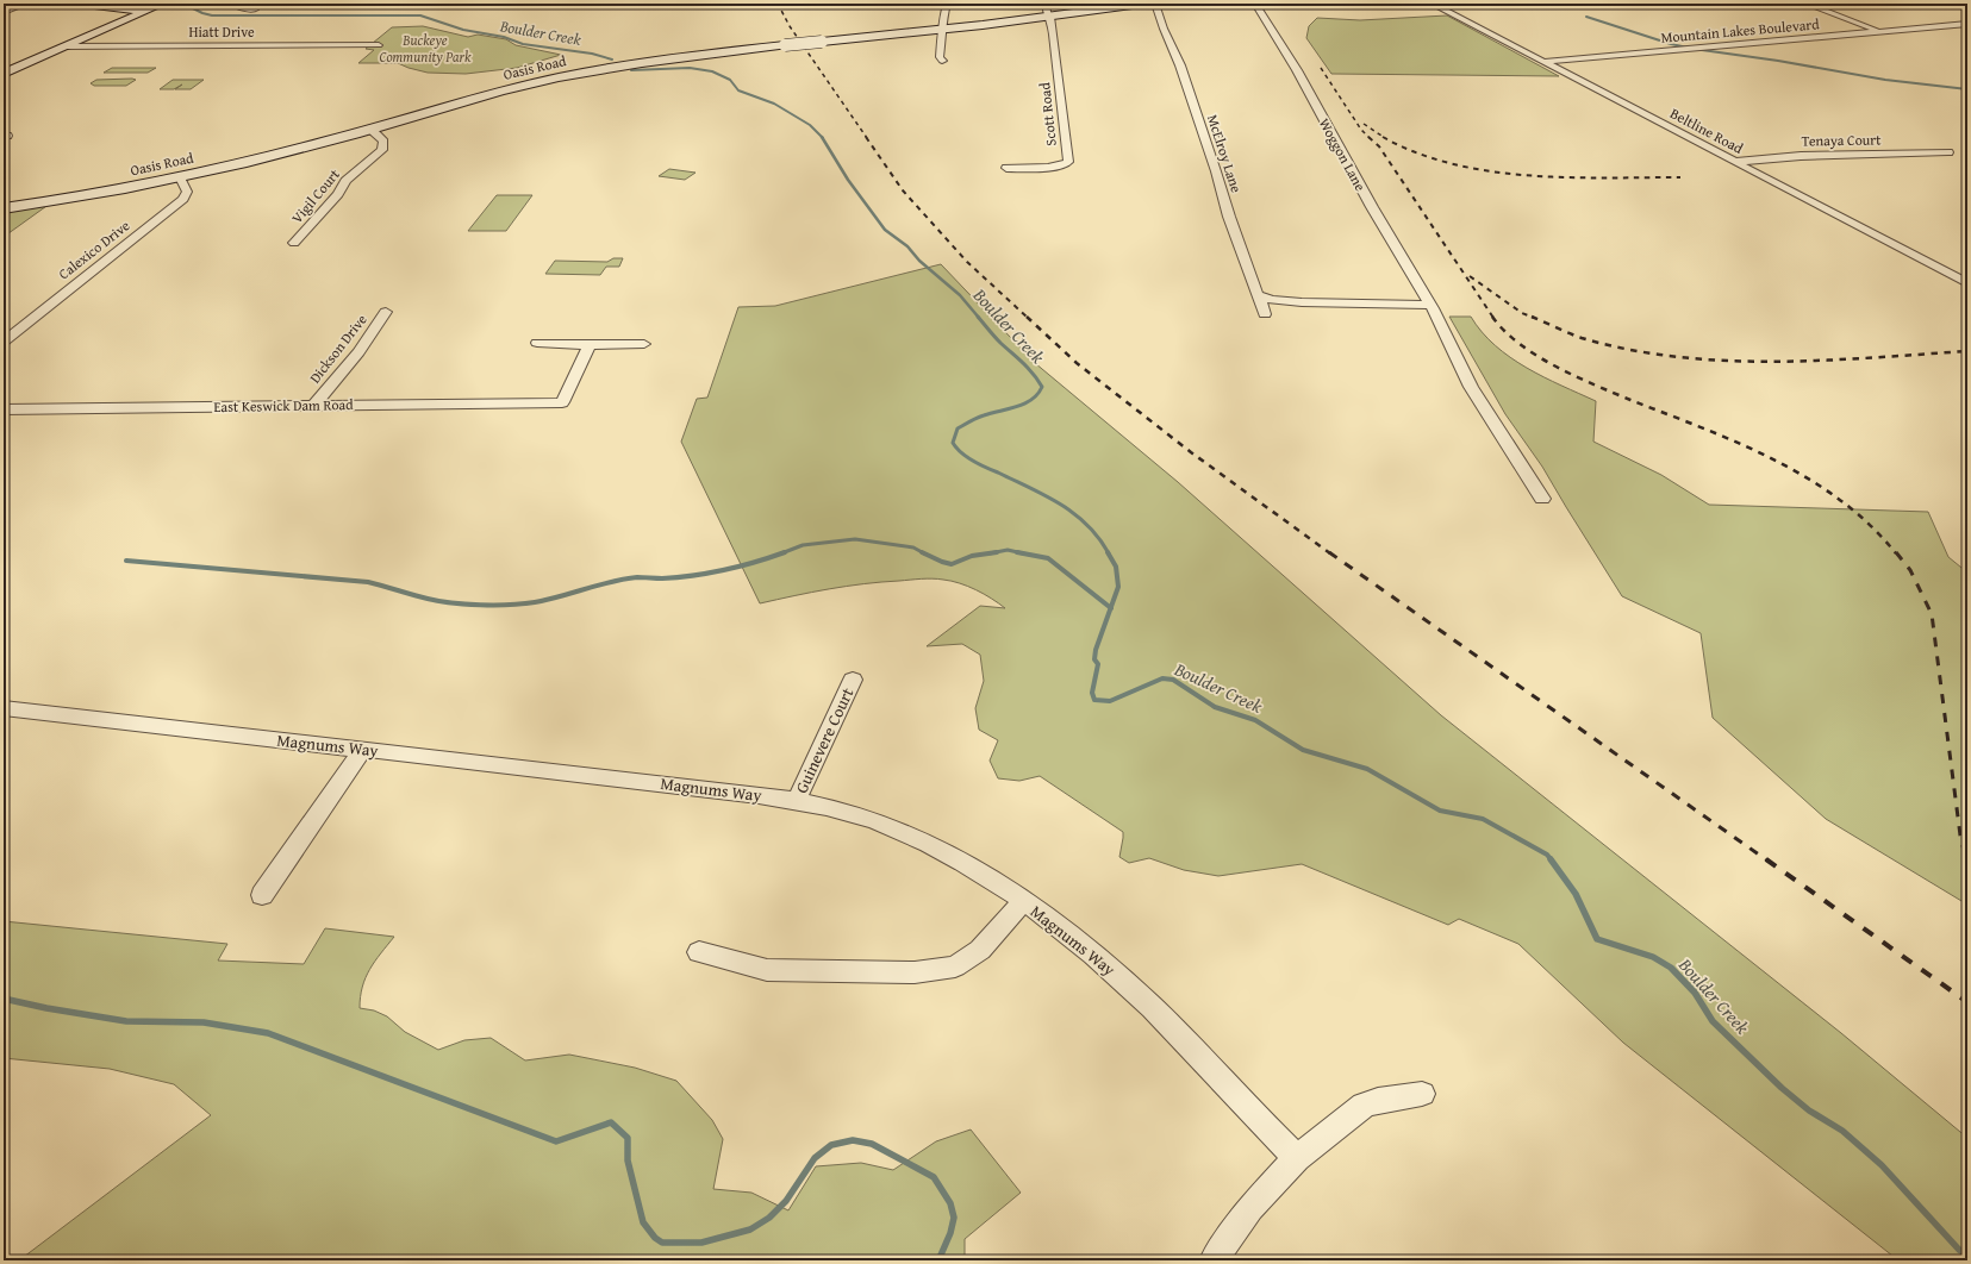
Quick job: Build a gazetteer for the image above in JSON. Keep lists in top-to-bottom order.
{
  "streets": {
    "main road": ["Oasis Road"],
    "street": [
      "Mountain Lakes Boulevard",
      "Hiatt Drive",
      "Scott Road",
      "Beltline Road",
      "Tenaya Court",
      "McElroy Lane",
      "Woggon Lane",
      "Vigil Court",
      "Calexico Drive",
      "Dickson Drive",
      "East Keswick Dam Road",
      "Guinevere Court",
      "Magnums Way"
    ]
  },
  "crossings": [
    ["Mountain Lakes Boulevard", "Beltline Road"],
    ["Oasis Road", "Scott Road"],
    ["Oasis Road", "Vigil Court"],
    ["Oasis Road", "Calexico Drive"],
    ["Beltline Road", "Tenaya Court"],
    ["Dickson Drive", "East Keswick Dam Road"],
    ["Guinevere Court", "Magnums Way"]
  ],
  "water": ["Boulder Creek"],
  "parks": ["Buckeye Community Park"]
}
